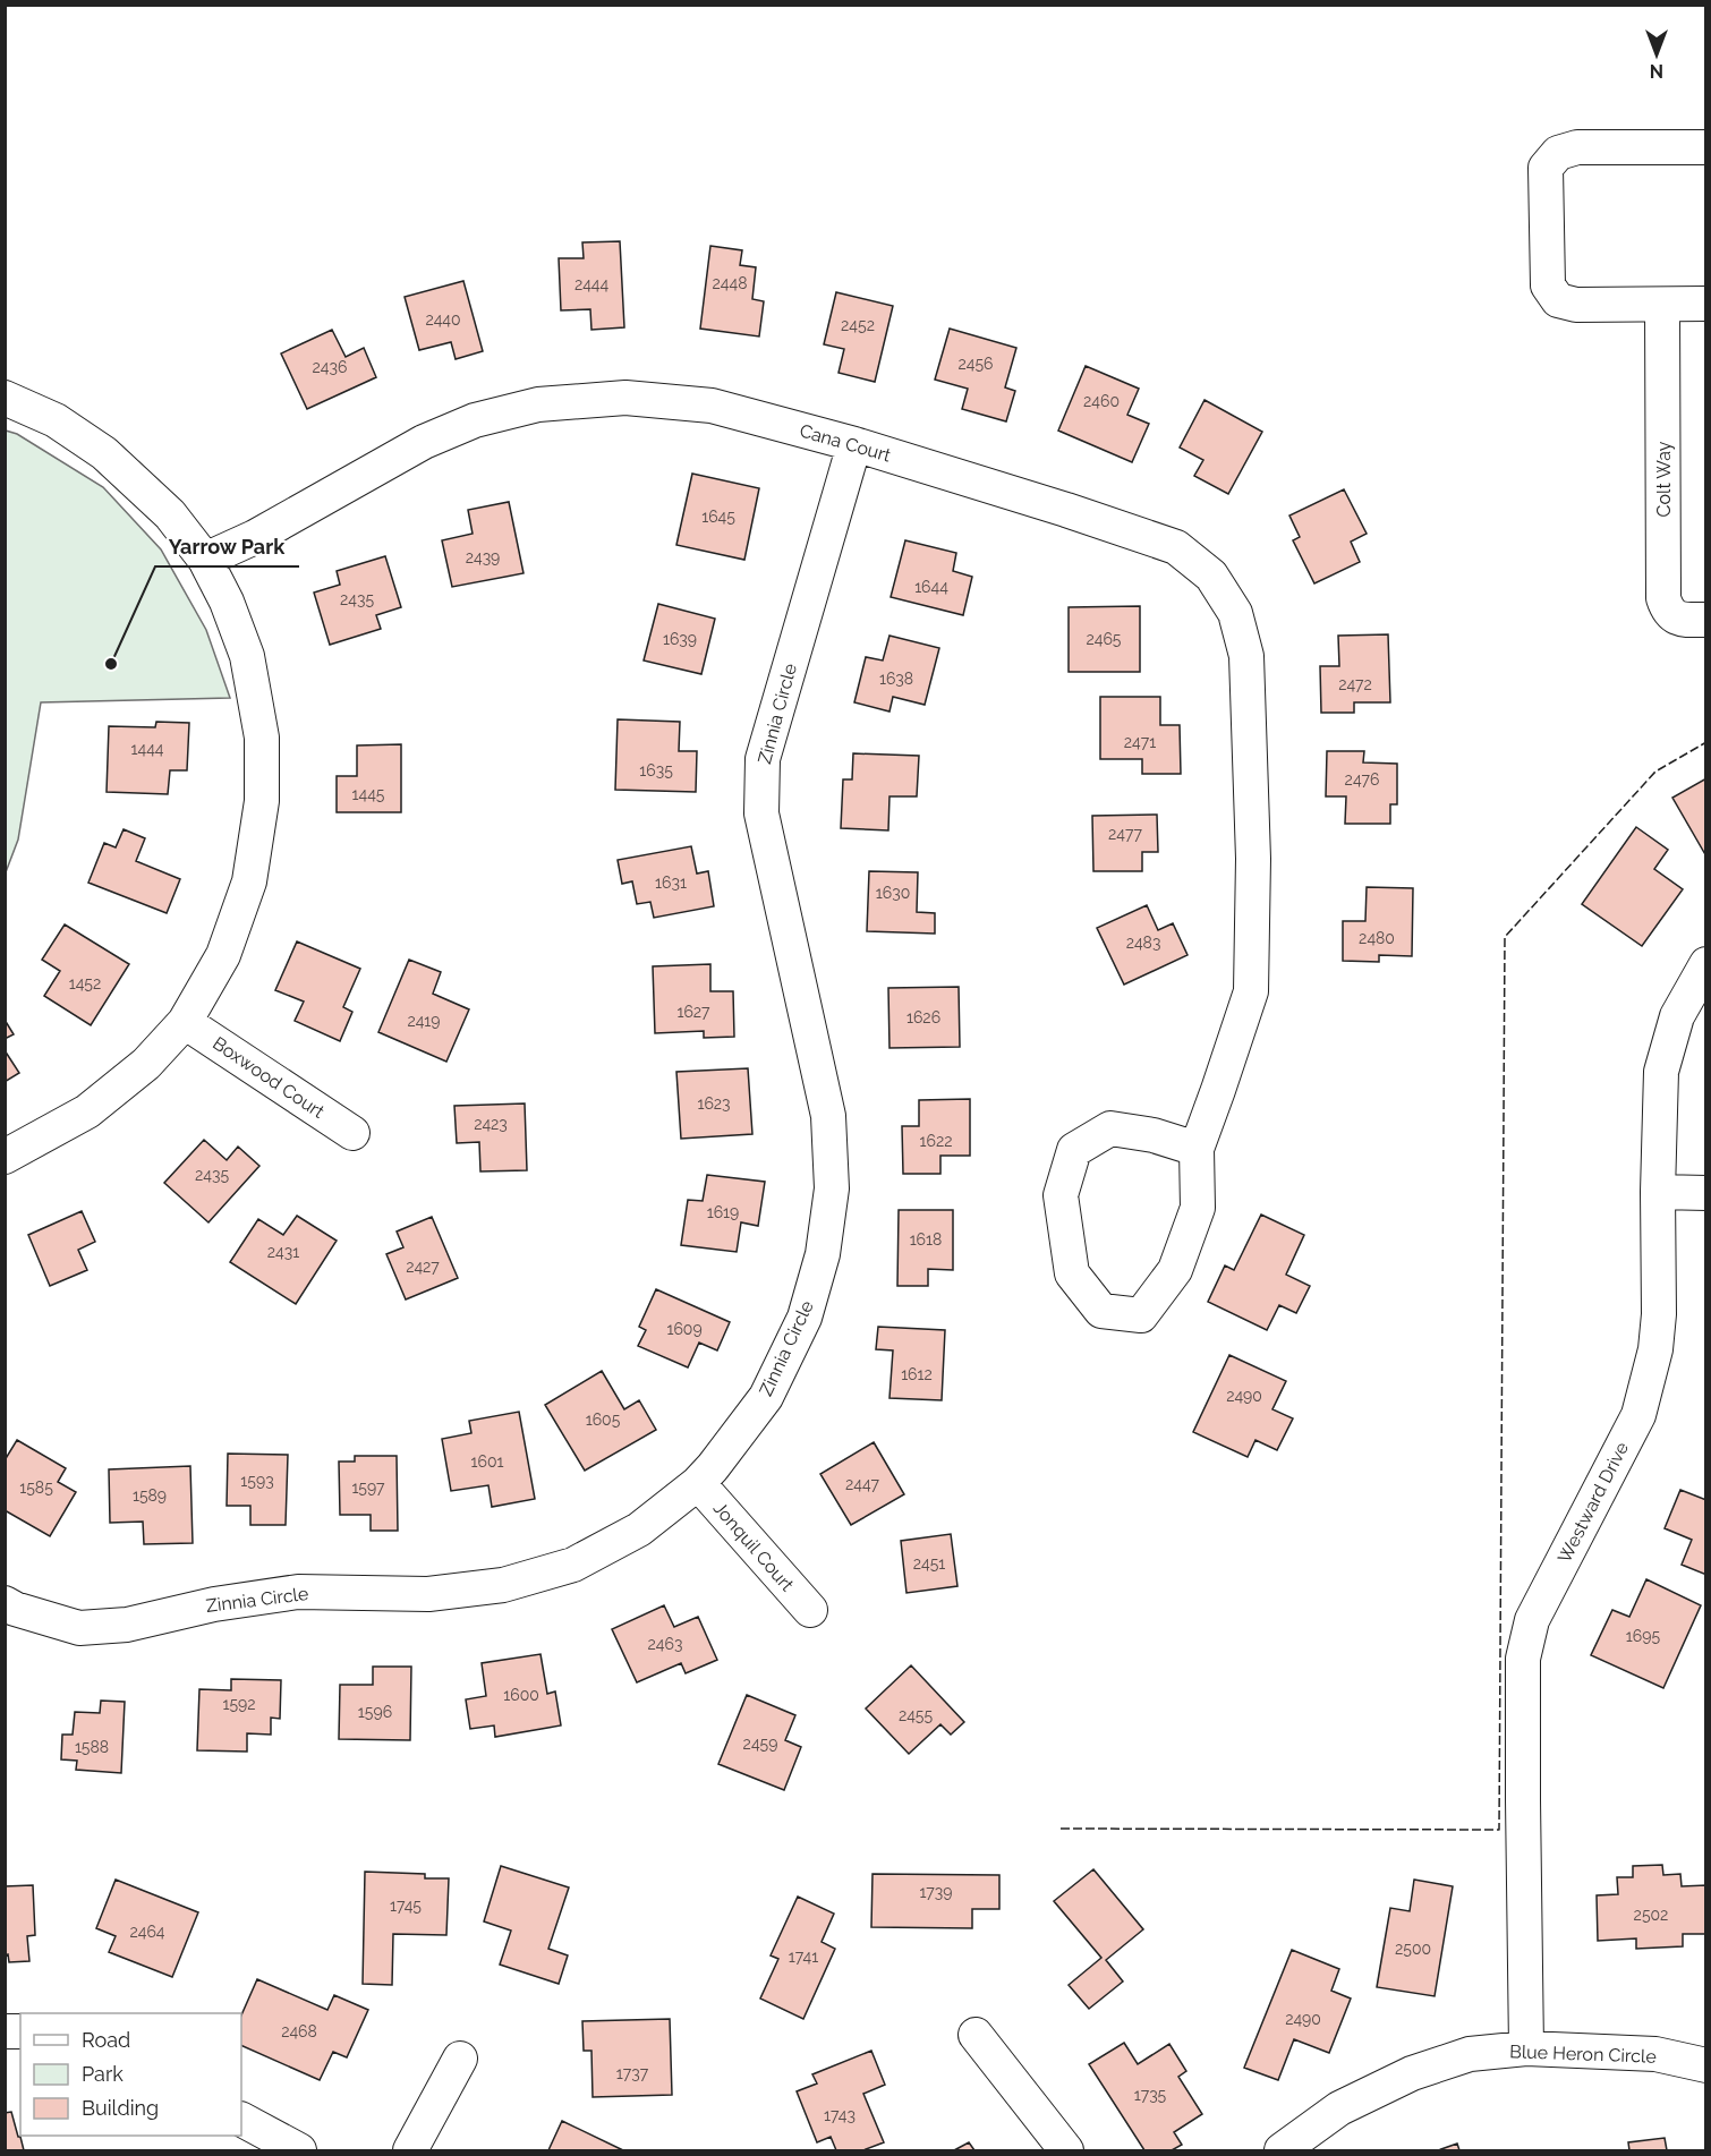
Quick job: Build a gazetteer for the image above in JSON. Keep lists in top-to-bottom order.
{
  "streets": {
    "street": [
      "Cana Court",
      "Colt Way",
      "Zinnia Circle",
      "Boxwood Court",
      "Westward Drive",
      "Jonquil Court",
      "Blue Heron Circle"
    ]
  },
  "crossings": [
    ["Cana Court", "Zinnia Circle"],
    ["Zinnia Circle", "Jonquil Court"],
    ["Westward Drive", "Blue Heron Circle"]
  ],
  "places": ["Yarrow Park"],
  "house_numbers": [
    "2448",
    "2444",
    "2440",
    "2452",
    "2456",
    "2436",
    "2460",
    "1645",
    "2439",
    "1644",
    "2435",
    "1639",
    "2465",
    "1638",
    "2472",
    "2471",
    "1444",
    "1635",
    "2476",
    "1445",
    "2477",
    "1631",
    "1630",
    "2480",
    "2483",
    "1452",
    "1627",
    "1626",
    "2419",
    "1623",
    "2423",
    "1622",
    "2435",
    "1619",
    "1618",
    "2431",
    "2427",
    "1609",
    "1612",
    "2490",
    "1605",
    "1601",
    "1593",
    "2447",
    "1585",
    "1597",
    "1589",
    "2451",
    "1695",
    "2463",
    "1600",
    "1592",
    "1596",
    "2455",
    "2459",
    "1588",
    "1739",
    "1745",
    "2502",
    "2464",
    "2500",
    "1741",
    "2490",
    "2468",
    "1737",
    "1735",
    "1743"
  ],
  "legend": ["Road", "Park", "Building"],
  "north": "bottom"
}
